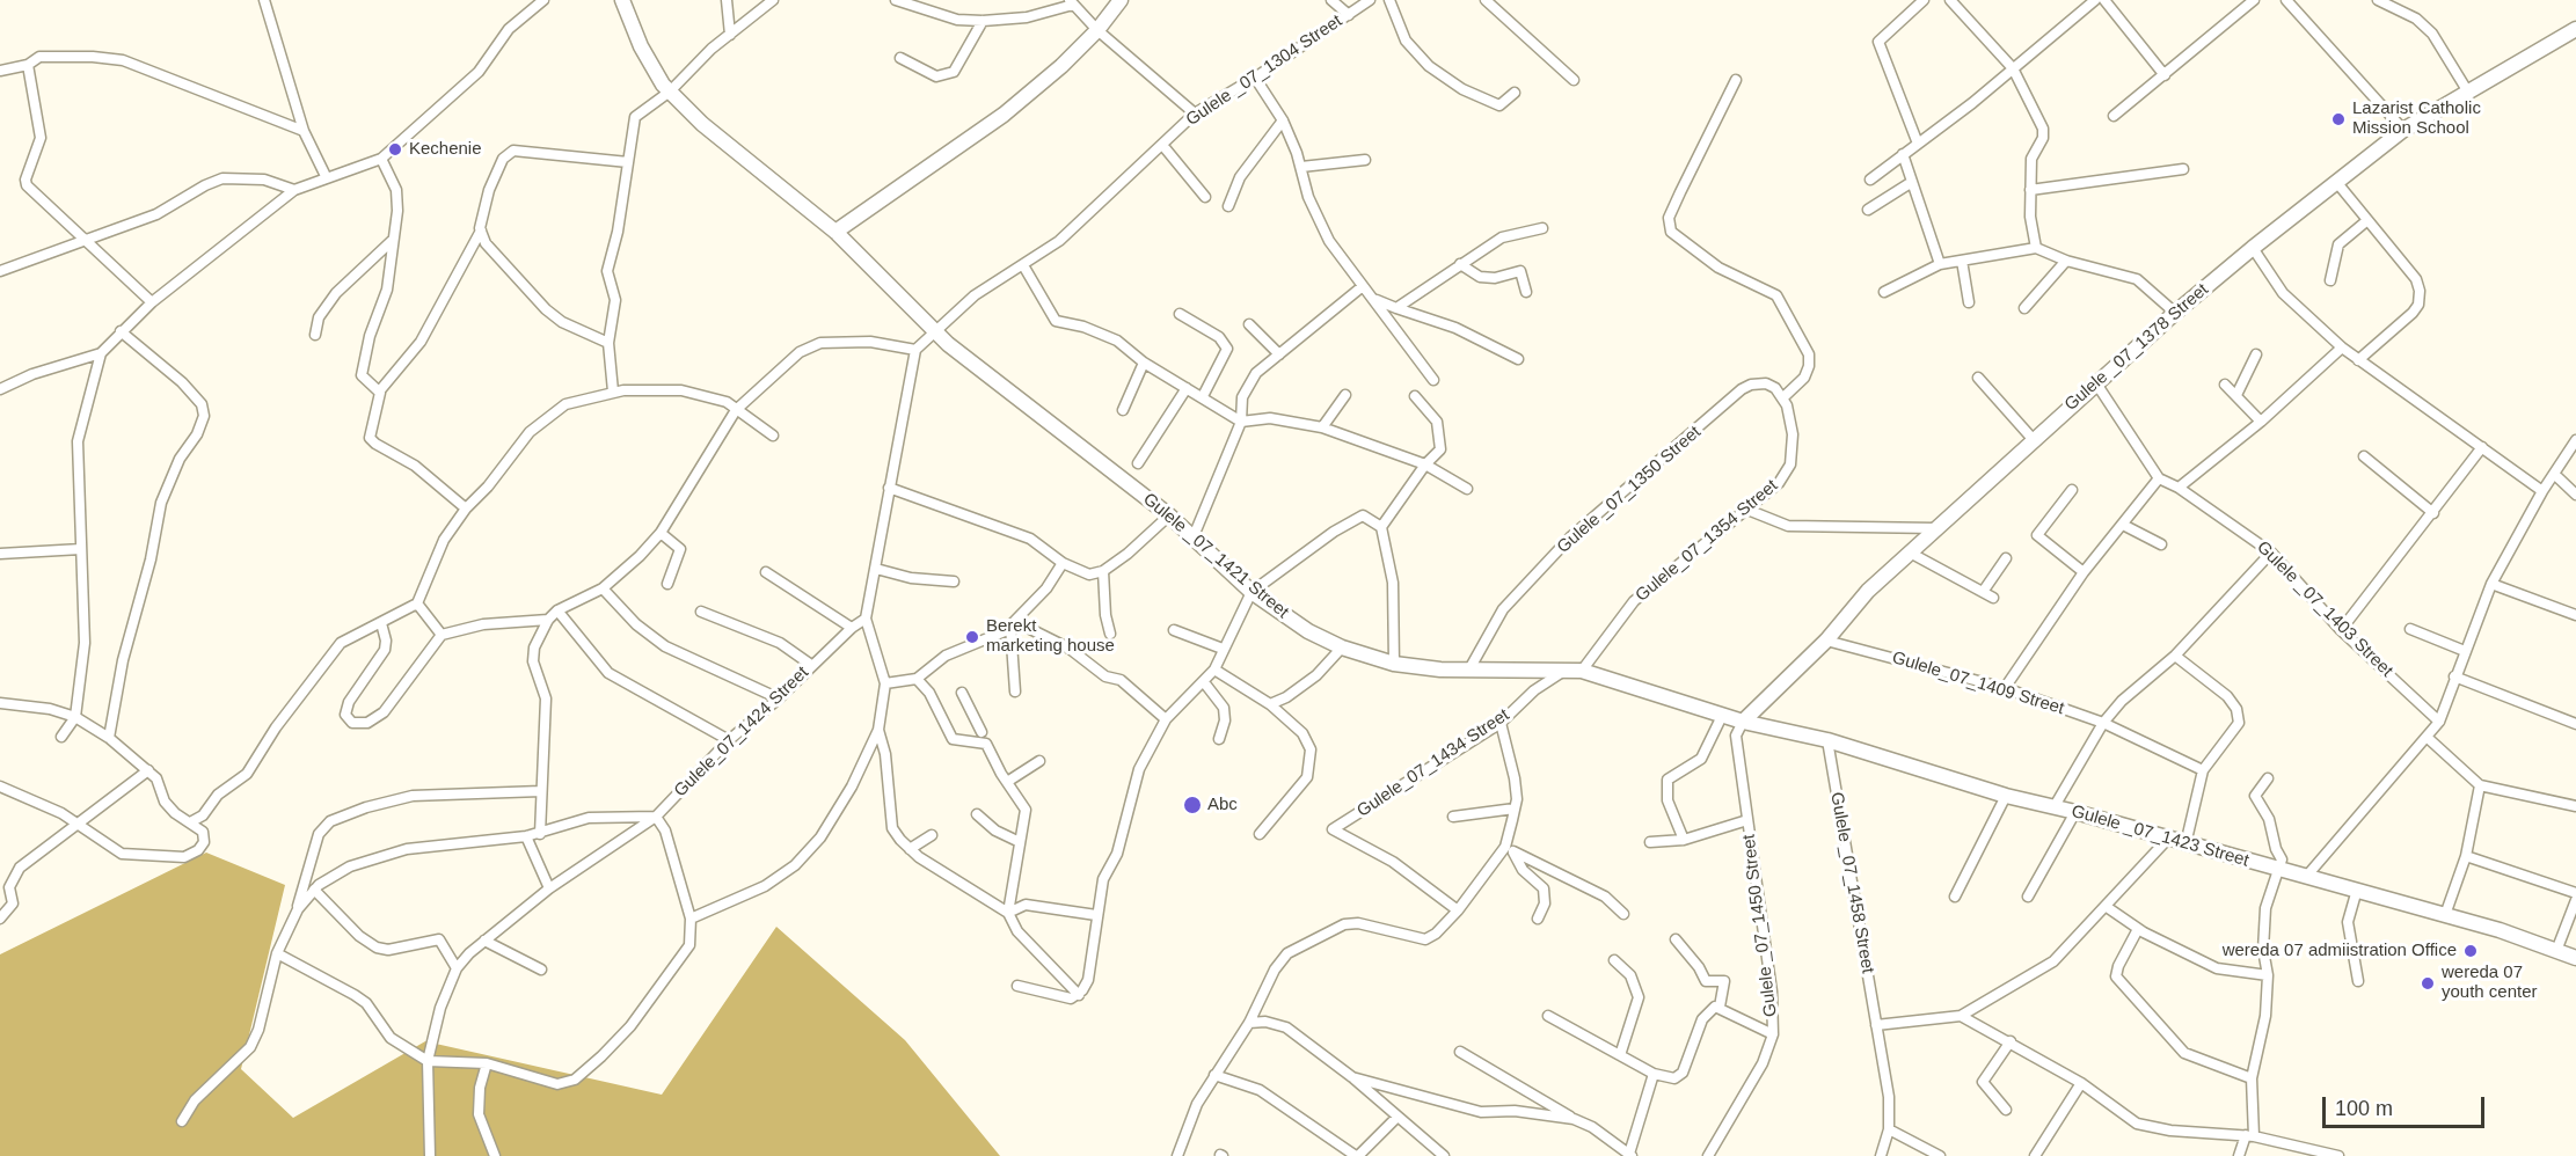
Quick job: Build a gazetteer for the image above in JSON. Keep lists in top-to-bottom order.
{
  "streets": {
    "main road": ["Gulele _07_1378 Street", "Gulele _07_1421 Street", "Gulele _07_1423 Street"],
    "street": [
      "Gulele _07_1304 Street",
      "Gulele _07_1350 Street",
      "Gulele_07_1354 Street",
      "Gulele _07_1403 Street",
      "Gulele_07_1409 Street",
      "Gulele_07_1424 Street",
      "Gulele_07_1434 Street",
      "Gulele _07_1458 Street",
      "Gulele _07_1450 Street"
    ]
  },
  "crossings": [
    ["Gulele _07_1304 Street", "Gulele _07_1421 Street"],
    ["Gulele _07_1378 Street", "Gulele _07_1421 Street"],
    ["Gulele _07_1378 Street", "Gulele_07_1409 Street"],
    ["Gulele _07_1378 Street", "Gulele _07_1423 Street"],
    ["Gulele _07_1378 Street", "Gulele _07_1450 Street"],
    ["Gulele _07_1350 Street", "Gulele_07_1354 Street"],
    ["Gulele _07_1350 Street", "Gulele _07_1421 Street"],
    ["Gulele_07_1354 Street", "Gulele _07_1421 Street"],
    ["Gulele _07_1421 Street", "Gulele_07_1434 Street"],
    ["Gulele _07_1421 Street", "Gulele _07_1423 Street"],
    ["Gulele _07_1421 Street", "Gulele _07_1450 Street"],
    ["Gulele _07_1423 Street", "Gulele _07_1458 Street"],
    ["Gulele _07_1423 Street", "Gulele _07_1450 Street"]
  ],
  "places": [
    "Lazarist Catholic Mission School",
    "Kechenie",
    "Berekt marketing house",
    "Abc",
    "wereda 07 admiistration Office",
    "wereda 07 youth center"
  ],
  "scale_bar": "100 m"
}
